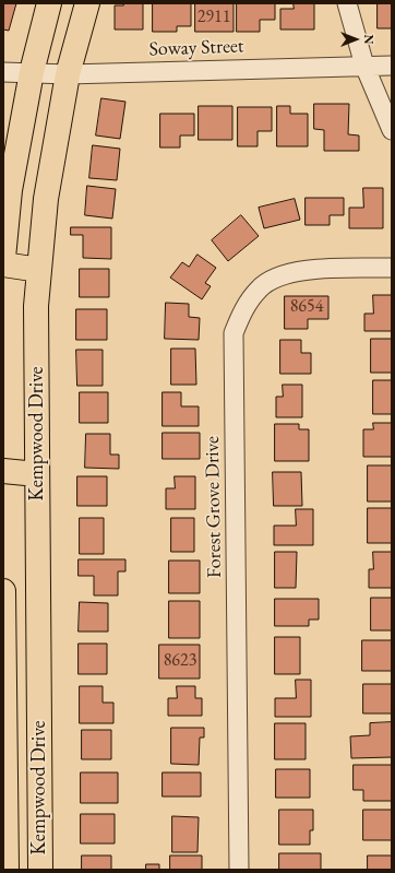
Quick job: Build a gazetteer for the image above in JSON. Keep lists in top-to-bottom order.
{
  "streets": {
    "main road": ["Kempwood Drive"],
    "street": ["Soway Street", "Forest Grove Drive"]
  },
  "crossings": [
    ["Soway Street", "Kempwood Drive"]
  ],
  "house_numbers": ["2911", "8654", "8623"],
  "north": "right"
}
